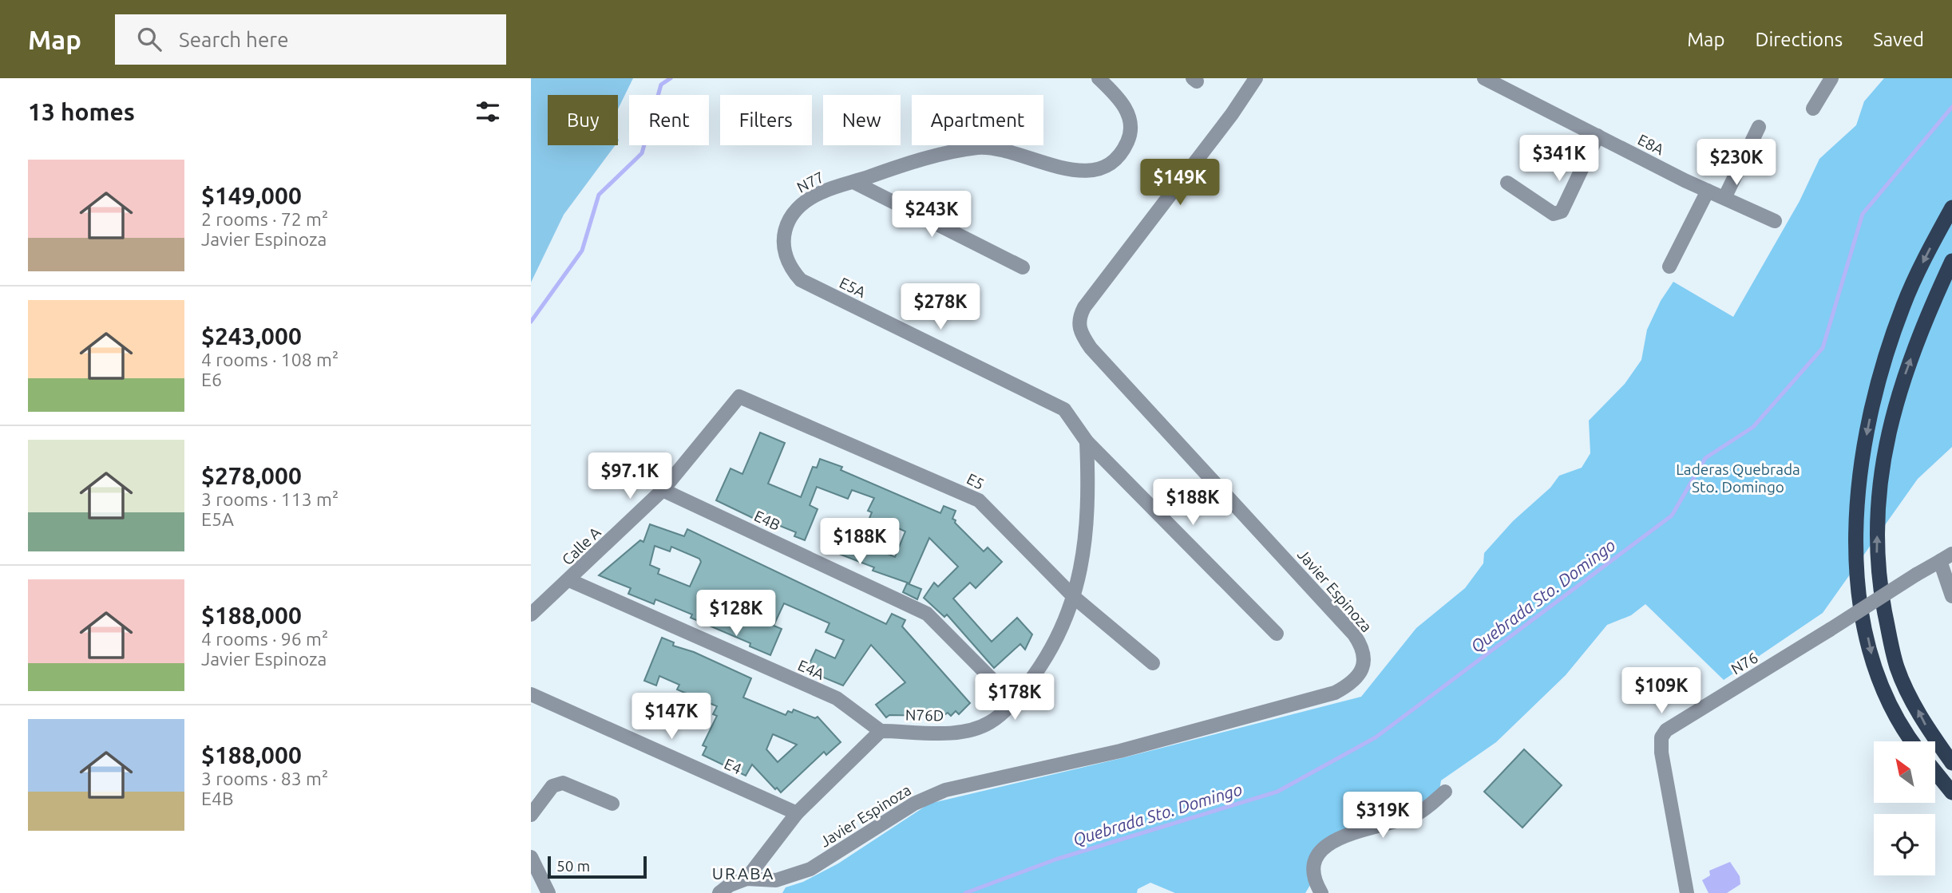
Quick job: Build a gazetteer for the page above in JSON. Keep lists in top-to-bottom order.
{
  "streets": {
    "street": [
      "E8A",
      "N77",
      "E5A",
      "E5",
      "E4B",
      "Calle A",
      "Javier Espinoza",
      "N76",
      "E4A",
      "N76D",
      "E4"
    ]
  },
  "crossings": [
    ["N77", "E5A"],
    ["E5A", "N76D"],
    ["E5", "Calle A"],
    ["E5", "N76D"],
    ["E4B", "Calle A"],
    ["E4B", "N76D"],
    ["Calle A", "E4A"],
    ["E4A", "N76D"]
  ],
  "districts": ["URABA"],
  "water": ["Quebrada Sto. Domingo"],
  "parks": ["Laderas Quebrada Sto. Domingo"],
  "scale_bar": "50 m",
  "north": "top left",
  "page": {
    "header": "Map",
    "search": "Search here",
    "nav": ["Map", "Directions", "Saved"],
    "heading": "13 homes",
    "chip": [
      "Buy",
      "Rent",
      "Filters",
      "New",
      "Apartment"
    ],
    "price": [
      "$341K",
      "$230K",
      "$149K",
      "$243K",
      "$278K",
      "$97.1K",
      "$188K",
      "$188K",
      "$128K",
      "$109K",
      "$178K",
      "$147K",
      "$319K"
    ],
    "list": [
      {
        "name": "$149,000",
        "note": "2 rooms · 72 m² · Javier Espinoza"
      },
      {
        "name": "$243,000",
        "note": "4 rooms · 108 m² · E6"
      },
      {
        "name": "$278,000",
        "note": "3 rooms · 113 m² · E5A"
      },
      {
        "name": "$188,000",
        "note": "4 rooms · 96 m² · Javier Espinoza"
      },
      {
        "name": "$188,000",
        "note": "3 rooms · 83 m² · E4B"
      }
    ],
    "scale": "50 m"
  }
}
